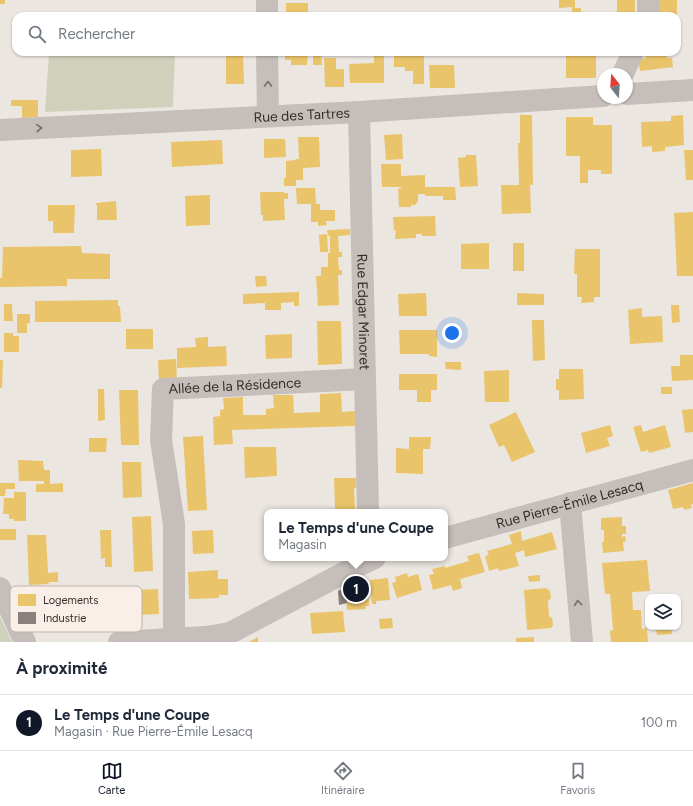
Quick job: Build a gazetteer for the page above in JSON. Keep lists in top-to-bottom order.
{
  "streets": {
    "street": [
      "Rue des Tartres",
      "Rue Edgar Minoret",
      "Allée de la Résidence",
      "Rue Pierre-Émile Lesacq"
    ]
  },
  "crossings": [
    ["Rue des Tartres", "Rue Edgar Minoret"],
    ["Rue Edgar Minoret", "Allée de la Résidence"]
  ],
  "one_way": ["Rue des Tartres"],
  "legend": ["Logements", "Industrie"],
  "north": "top",
  "page": {
    "search": "Rechercher",
    "popup": ["Le Temps d'une Coupe", "Magasin"],
    "pins": "1",
    "heading": "À proximité",
    "list": [
      {
        "mark": "1",
        "name": "Le Temps d'une Coupe",
        "note": "Magasin · Rue Pierre-Émile Lesacq",
        "value": "100 m"
      }
    ],
    "nav": ["Carte", "Itinéraire", "Favoris"]
  }
}
